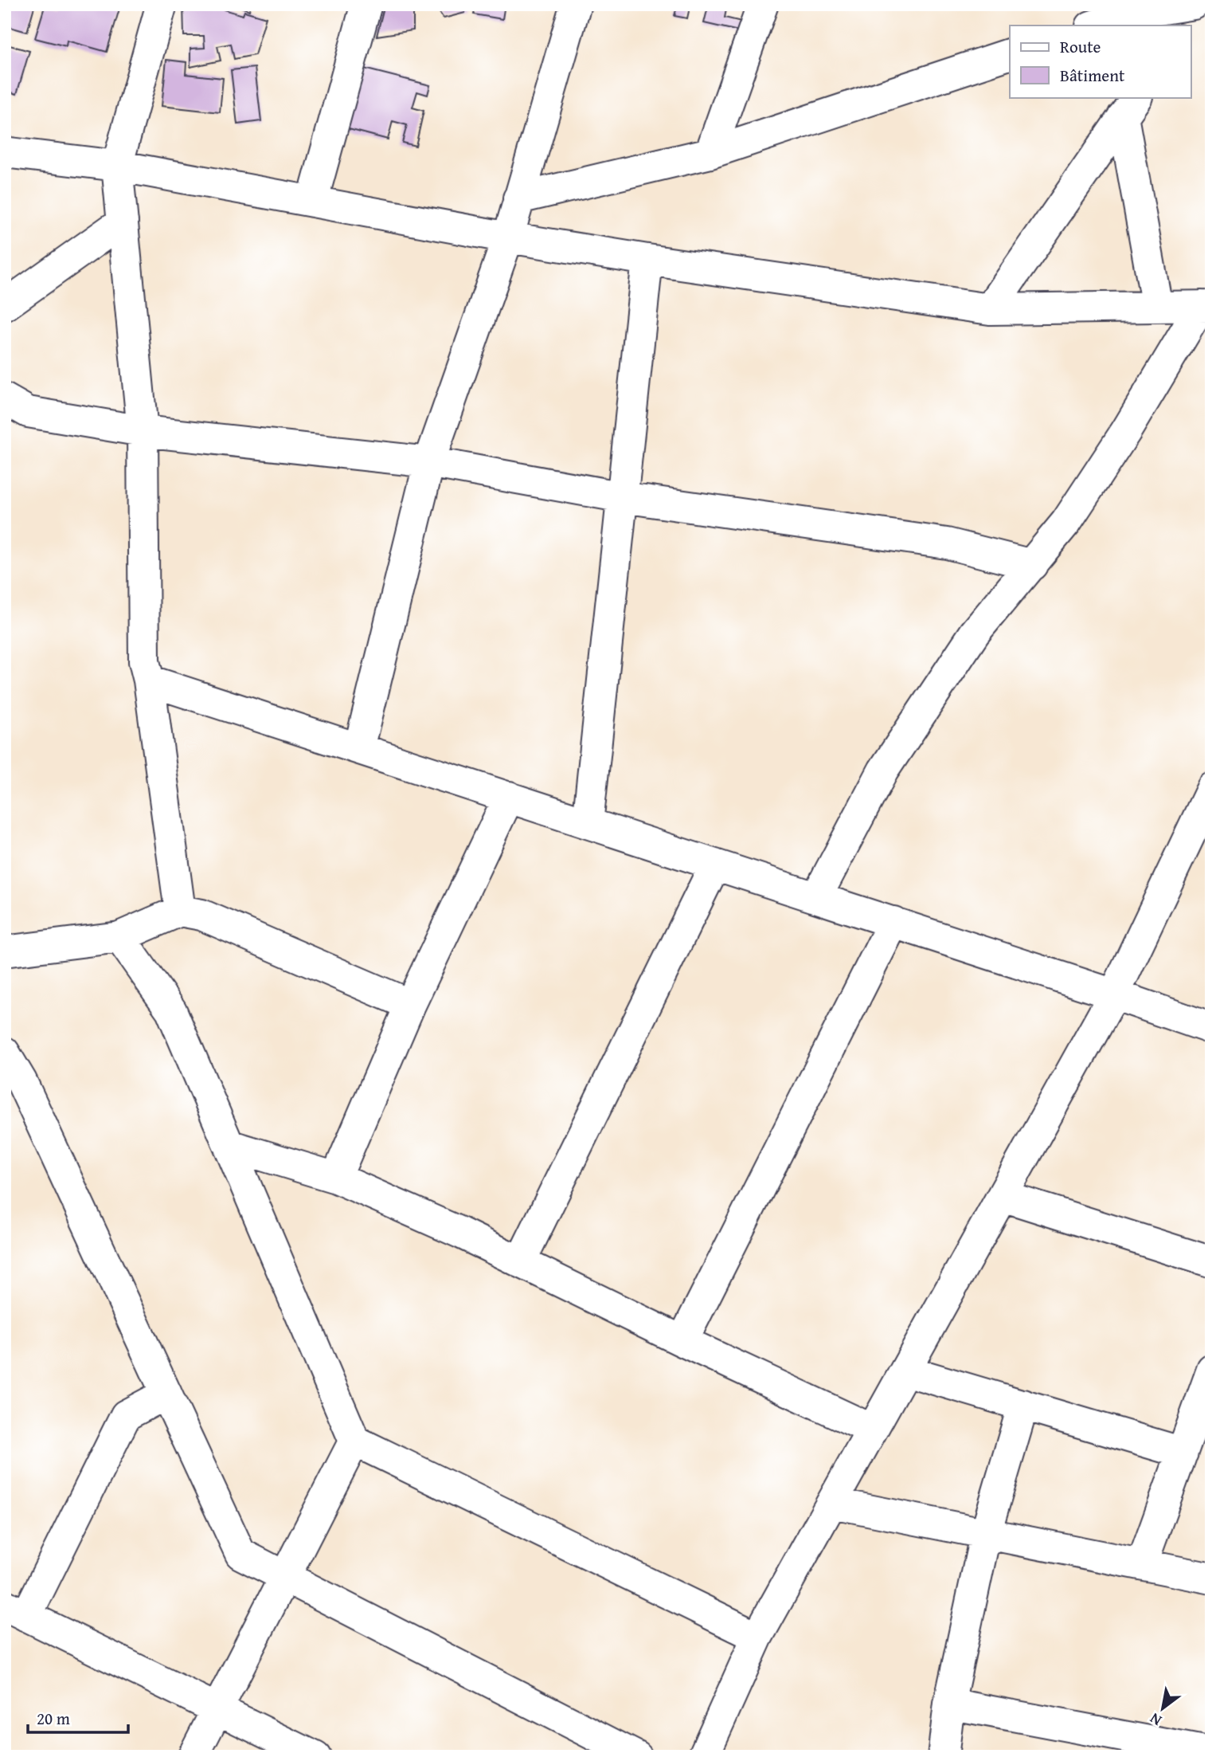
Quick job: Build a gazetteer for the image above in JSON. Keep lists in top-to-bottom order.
{
  "legend": ["Route", "Bâtiment"],
  "scale_bar": "20 m",
  "north": "bottom left"
}
